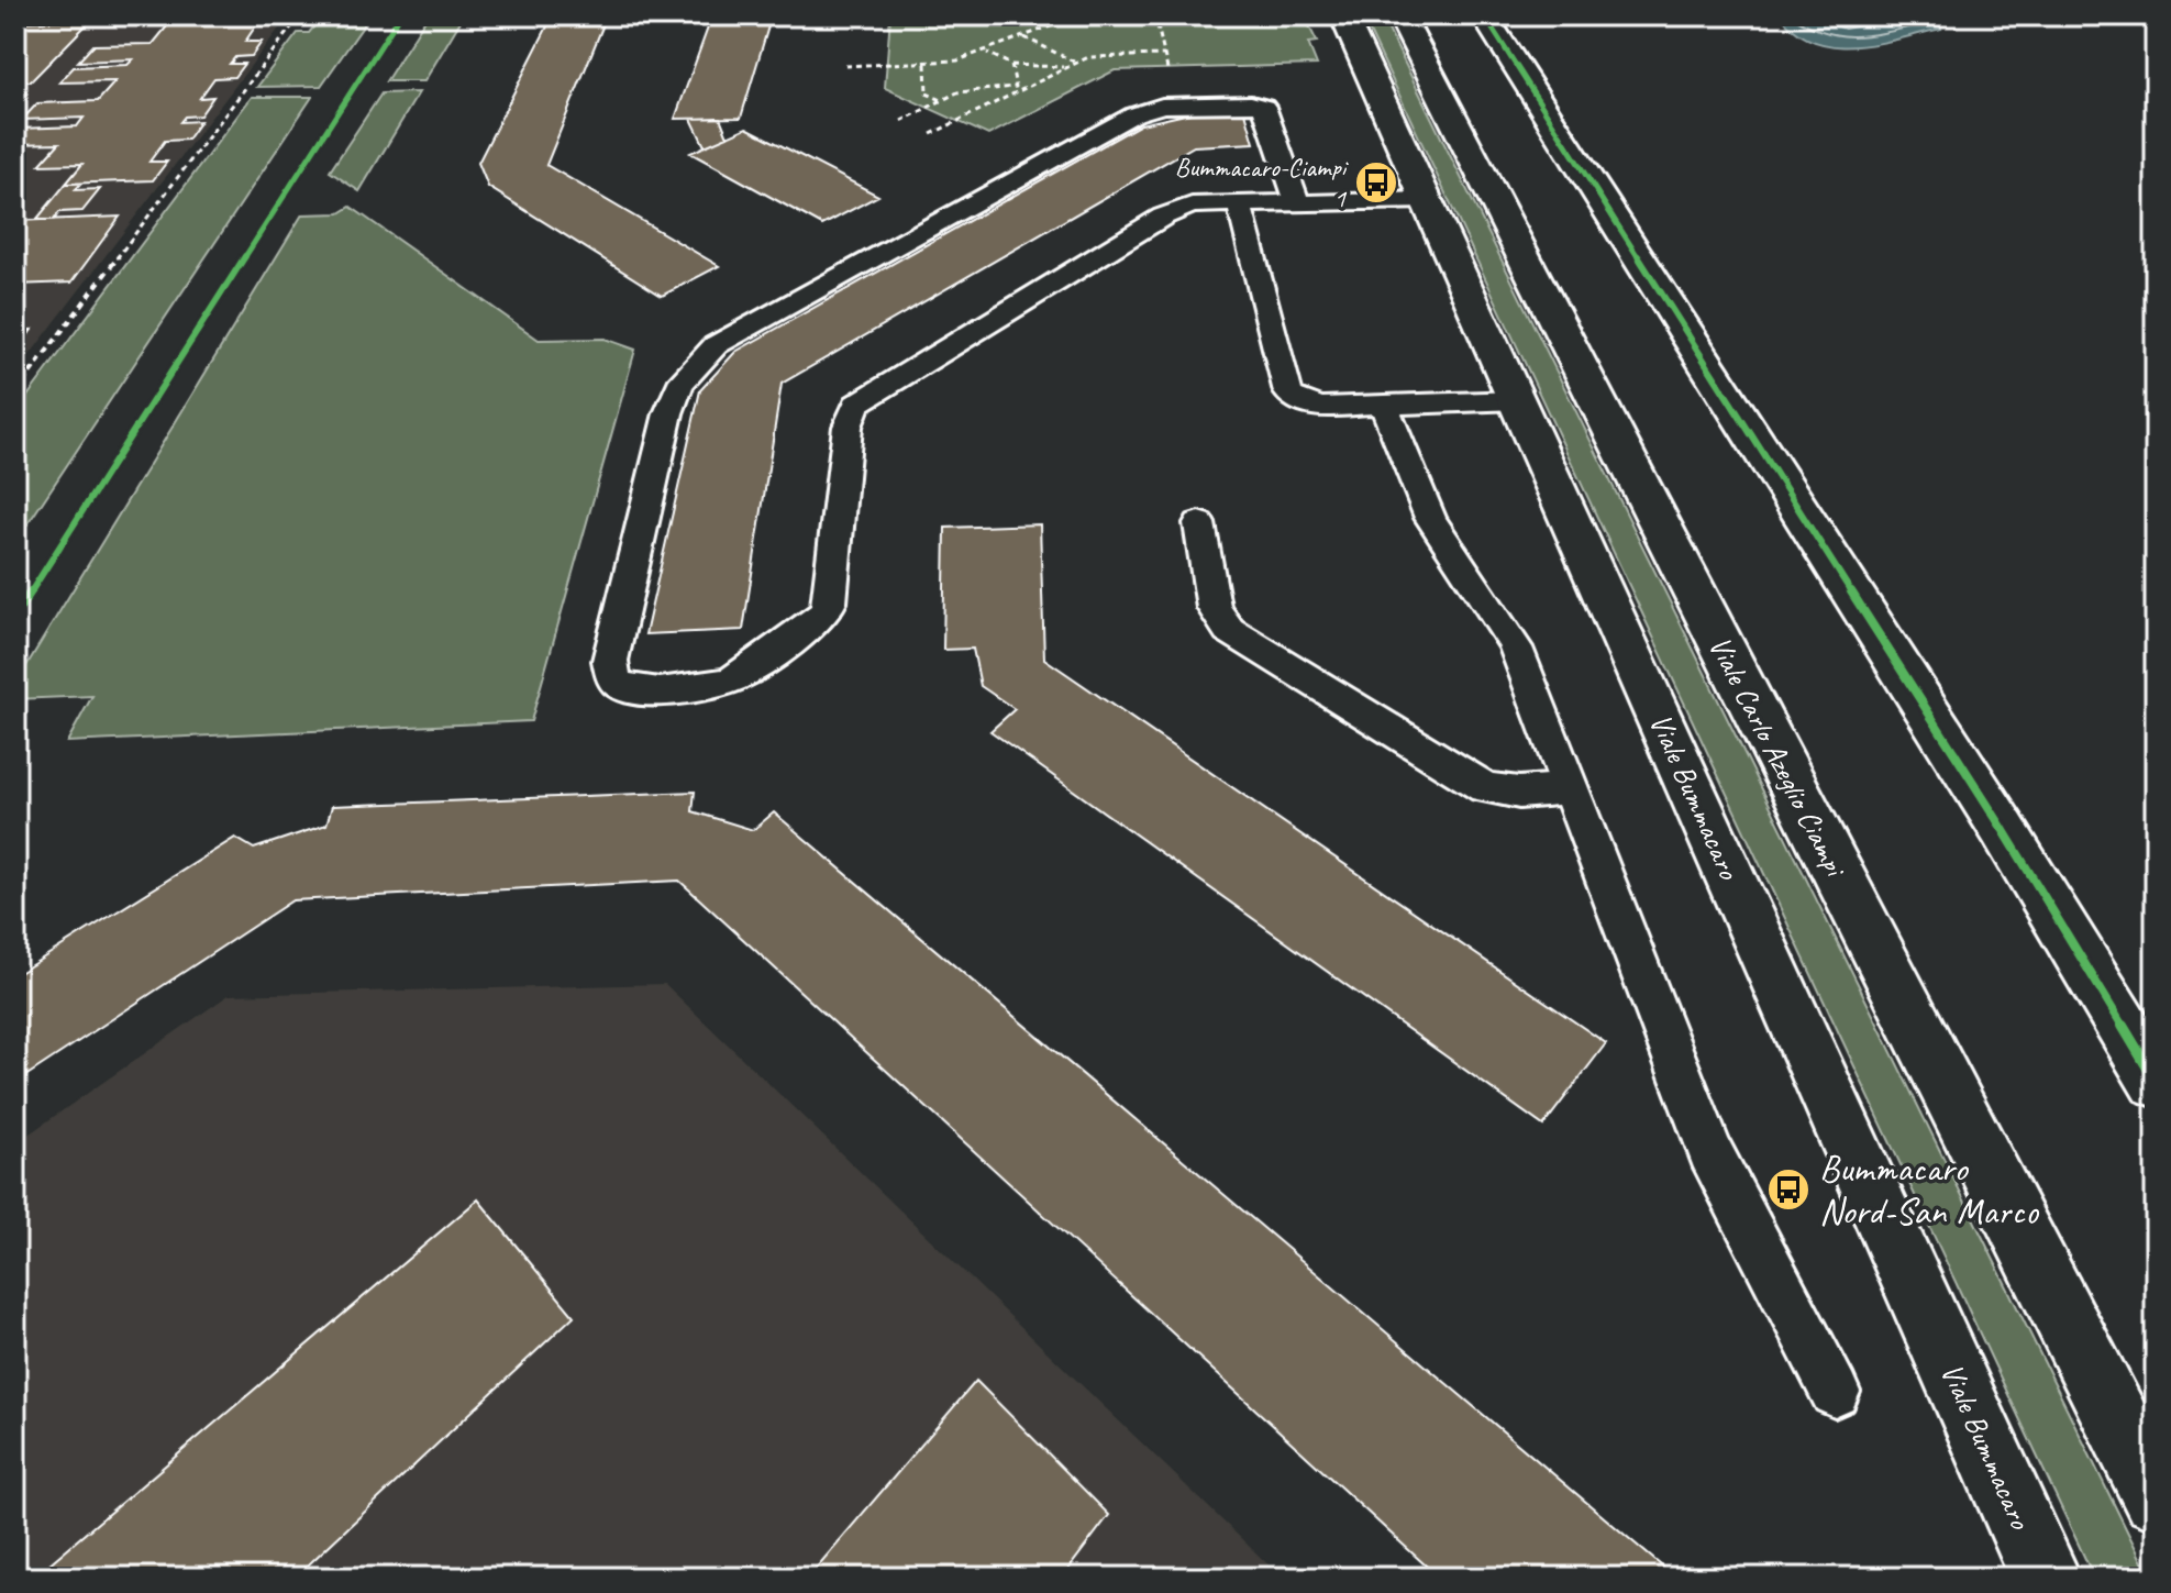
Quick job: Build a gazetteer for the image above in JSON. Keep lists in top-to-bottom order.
{
  "streets": {
    "main road": ["Viale Carlo Azeglio Ciampi", "Viale Bummacaro"]
  },
  "places": {
    "bus stop": ["Bummacaro-Ciampi 1", "Bummacaro Nord-San Marco"]
  }
}
